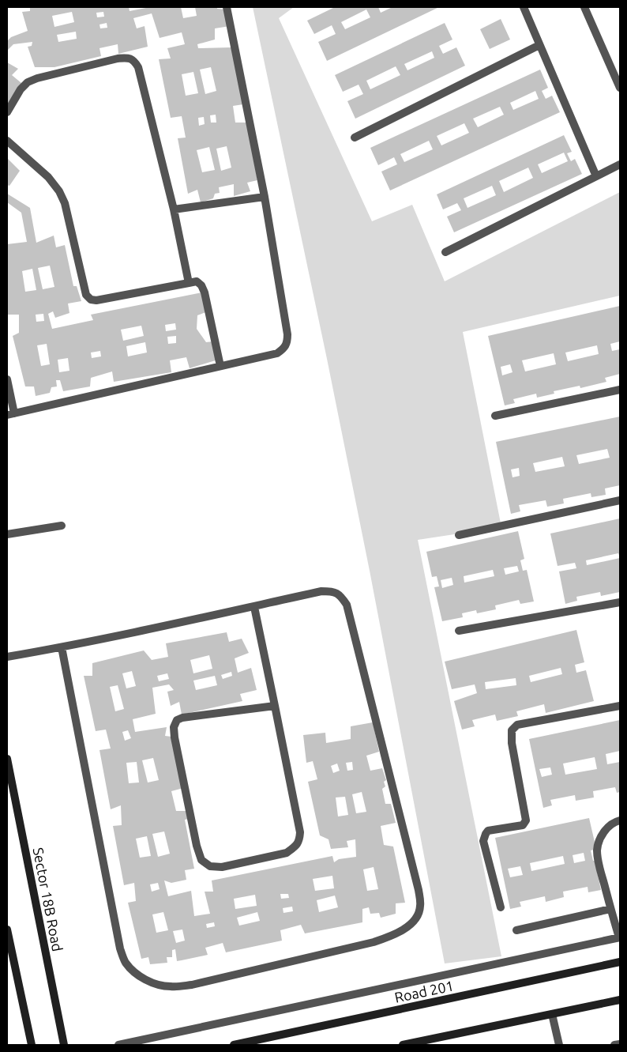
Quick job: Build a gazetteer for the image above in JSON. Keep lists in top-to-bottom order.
{
  "streets": {
    "main road": ["Sector 18B Road", "Road 201"]
  }
}
